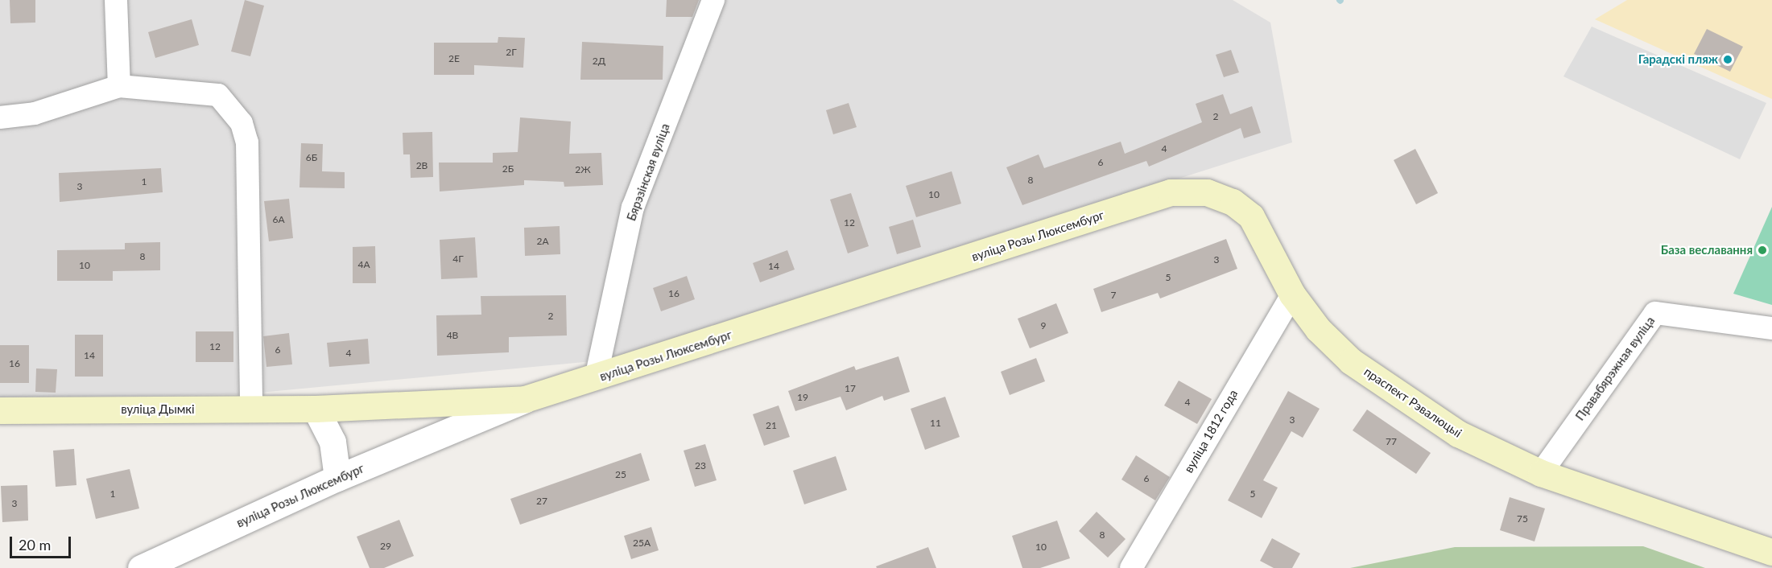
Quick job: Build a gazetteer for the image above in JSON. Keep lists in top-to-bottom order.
{
  "streets": {
    "main road": ["вуліца Розы Люксембург", "праспект Рэвалюцыі", "вуліца Дымкі"],
    "street": ["Бярэзінская вуліца", "Правабярэжная вуліца", "вуліца 1812 года"]
  },
  "crossings": [
    ["Бярэзінская вуліца", "вуліца Розы Люксембург"],
    ["вуліца Розы Люксембург", "праспект Рэвалюцыі"],
    ["вуліца Розы Люксембург", "вуліца Дымкі"],
    ["Правабярэжная вуліца", "праспект Рэвалюцыі"],
    ["праспект Рэвалюцыі", "вуліца 1812 года"]
  ],
  "places": ["Гарадскі пляж", "База веславання"],
  "house_numbers": [
    "2Г",
    "2Е",
    "2Д",
    "2",
    "4",
    "6Б",
    "6",
    "2В",
    "2Б",
    "2Ж",
    "8",
    "1",
    "3",
    "10",
    "6А",
    "12",
    "2А",
    "8",
    "4Г",
    "3",
    "4А",
    "10",
    "14",
    "5",
    "16",
    "7",
    "2",
    "9",
    "4В",
    "12",
    "6",
    "4",
    "14",
    "16",
    "17",
    "19",
    "4",
    "3",
    "11",
    "21",
    "77",
    "23",
    "25",
    "6",
    "1",
    "5",
    "27",
    "3",
    "75",
    "8",
    "25А",
    "29",
    "10"
  ],
  "scale_bar": "20 m"
}
